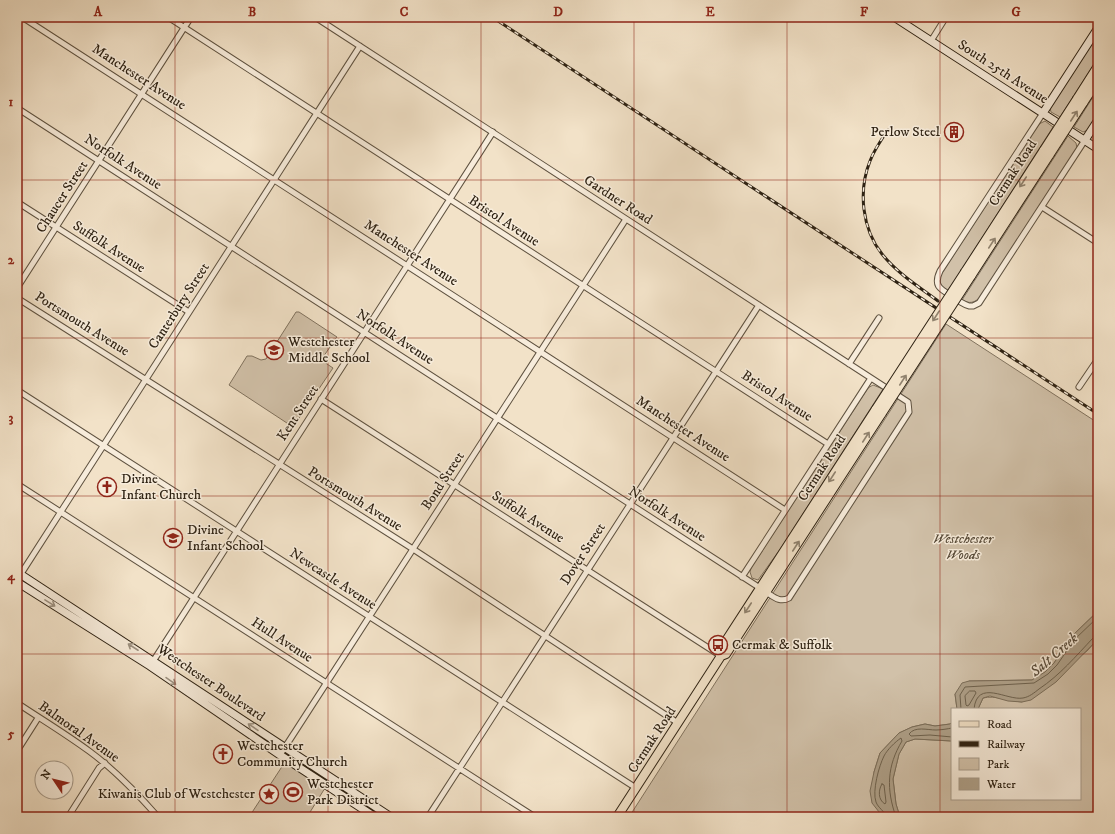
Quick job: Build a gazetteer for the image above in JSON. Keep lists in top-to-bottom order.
{
  "streets": {
    "main road": ["Cermak Road"],
    "street": [
      "South 25th Avenue",
      "Manchester Avenue",
      "Norfolk Avenue",
      "Chaucer Street",
      "Gardner Road",
      "Bristol Avenue",
      "Suffolk Avenue",
      "Canterbury Street",
      "Portsmouth Avenue",
      "Kent Street",
      "Bond Street",
      "Dover Street",
      "Newcastle Avenue",
      "Hull Avenue",
      "Westchester Boulevard",
      "Balmoral Avenue"
    ]
  },
  "crossings": [
    ["South 25th Avenue", "Cermak Road"],
    ["Manchester Avenue", "Cermak Road"],
    ["Manchester Avenue", "Chaucer Street"],
    ["Manchester Avenue", "Canterbury Street"],
    ["Manchester Avenue", "Kent Street"],
    ["Manchester Avenue", "Bond Street"],
    ["Manchester Avenue", "Dover Street"],
    ["Norfolk Avenue", "Cermak Road"],
    ["Norfolk Avenue", "Chaucer Street"],
    ["Norfolk Avenue", "Gardner Road"],
    ["Norfolk Avenue", "Canterbury Street"],
    ["Norfolk Avenue", "Kent Street"],
    ["Norfolk Avenue", "Bond Street"],
    ["Norfolk Avenue", "Dover Street"],
    ["Cermak Road", "Gardner Road"],
    ["Cermak Road", "Bristol Avenue"],
    ["Cermak Road", "Suffolk Avenue"],
    ["Cermak Road", "Portsmouth Avenue"],
    ["Cermak Road", "Newcastle Avenue"],
    ["Chaucer Street", "Bristol Avenue"],
    ["Chaucer Street", "Suffolk Avenue"],
    ["Gardner Road", "Canterbury Street"],
    ["Gardner Road", "Kent Street"],
    ["Gardner Road", "Bond Street"],
    ["Gardner Road", "Dover Street"],
    ["Bristol Avenue", "Canterbury Street"],
    ["Bristol Avenue", "Kent Street"],
    ["Bristol Avenue", "Bond Street"],
    ["Bristol Avenue", "Dover Street"],
    ["Suffolk Avenue", "Canterbury Street"],
    ["Suffolk Avenue", "Kent Street"],
    ["Suffolk Avenue", "Bond Street"],
    ["Suffolk Avenue", "Dover Street"],
    ["Canterbury Street", "Portsmouth Avenue"],
    ["Canterbury Street", "Newcastle Avenue"],
    ["Canterbury Street", "Hull Avenue"],
    ["Canterbury Street", "Westchester Boulevard"],
    ["Portsmouth Avenue", "Kent Street"],
    ["Portsmouth Avenue", "Bond Street"],
    ["Portsmouth Avenue", "Dover Street"],
    ["Kent Street", "Newcastle Avenue"],
    ["Kent Street", "Hull Avenue"],
    ["Kent Street", "Westchester Boulevard"],
    ["Bond Street", "Newcastle Avenue"],
    ["Bond Street", "Hull Avenue"],
    ["Bond Street", "Westchester Boulevard"],
    ["Dover Street", "Newcastle Avenue"],
    ["Dover Street", "Hull Avenue"]
  ],
  "water": ["Salt Creek"],
  "parks": ["Westchester Woods"],
  "places": {
    "building": ["Perlow Steel"],
    "school or university": ["Westchester Middle School", "Divine Infant School"],
    "church": ["Divine Infant Church", "Westchester Community Church"],
    "bus stop": ["Cermak & Suffolk"],
    "sports": ["Westchester Park District"],
    "place": ["Kiwanis Club of Westchester"]
  },
  "legend": [
    "Road",
    "Railway",
    "Park",
    "Water"
  ],
  "north": "top left",
  "grid": {
    "columns": [
      "A",
      "B",
      "C",
      "D",
      "E",
      "F",
      "G"
    ],
    "rows": [
      "1",
      "2",
      "3",
      "4",
      "5"
    ]
  }
}
